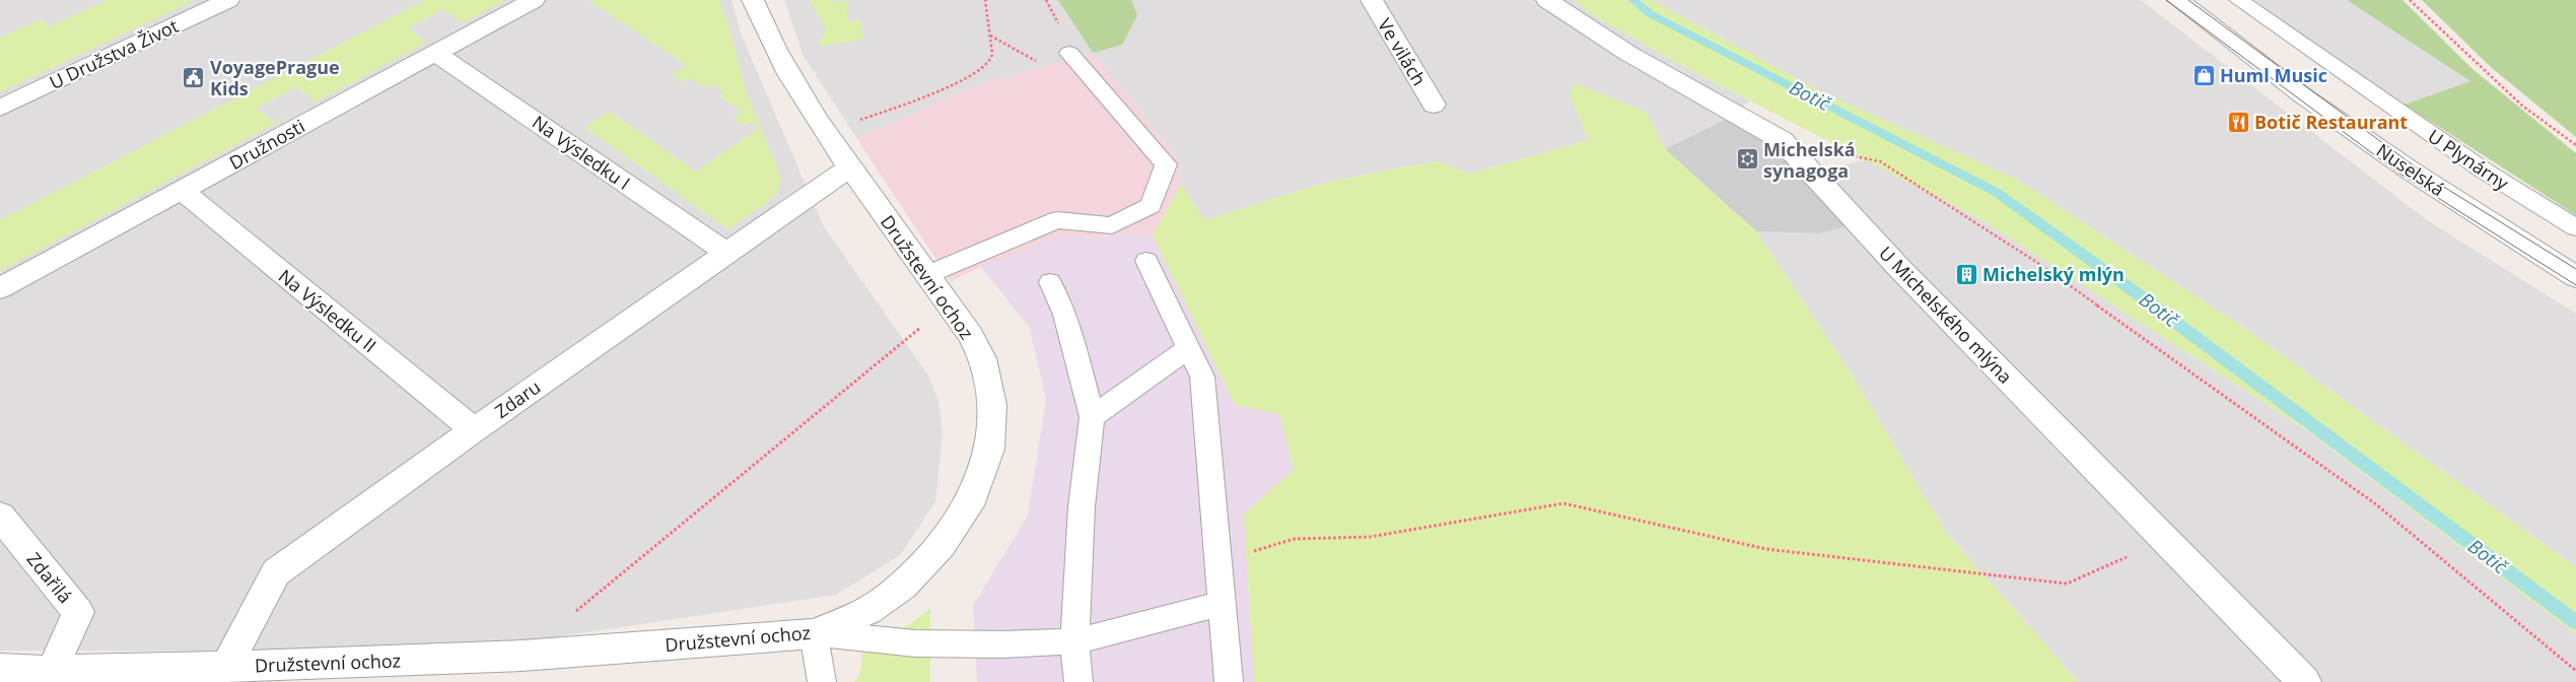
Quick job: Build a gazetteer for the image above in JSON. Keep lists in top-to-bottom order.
{
  "streets": {
    "street": [
      "Ve vilách",
      "U Družstva Život",
      "Družnosti",
      "Na Výsledku I",
      "Nuselská",
      "Družstevní ochoz",
      "Na Výsledku II",
      "U Michelského mlýna",
      "Zdaru",
      "Zdařilá"
    ],
    "lane": ["U Plynárny"]
  },
  "crossings": [
    ["Družnosti", "Na Výsledku I"],
    ["Družnosti", "Na Výsledku II"],
    ["Na Výsledku I", "Zdaru"],
    ["Družstevní ochoz", "Zdaru"],
    ["Družstevní ochoz", "Zdařilá"],
    ["Na Výsledku II", "Zdaru"]
  ],
  "water": ["Botič"],
  "places": {
    "shop": ["Huml Music"],
    "public building": ["VoyagePrague Kids"],
    "restaurant": ["Botič Restaurant"],
    "synagogue": ["Michelská synagoga"],
    "building": ["Michelský mlýn"]
  }
}
